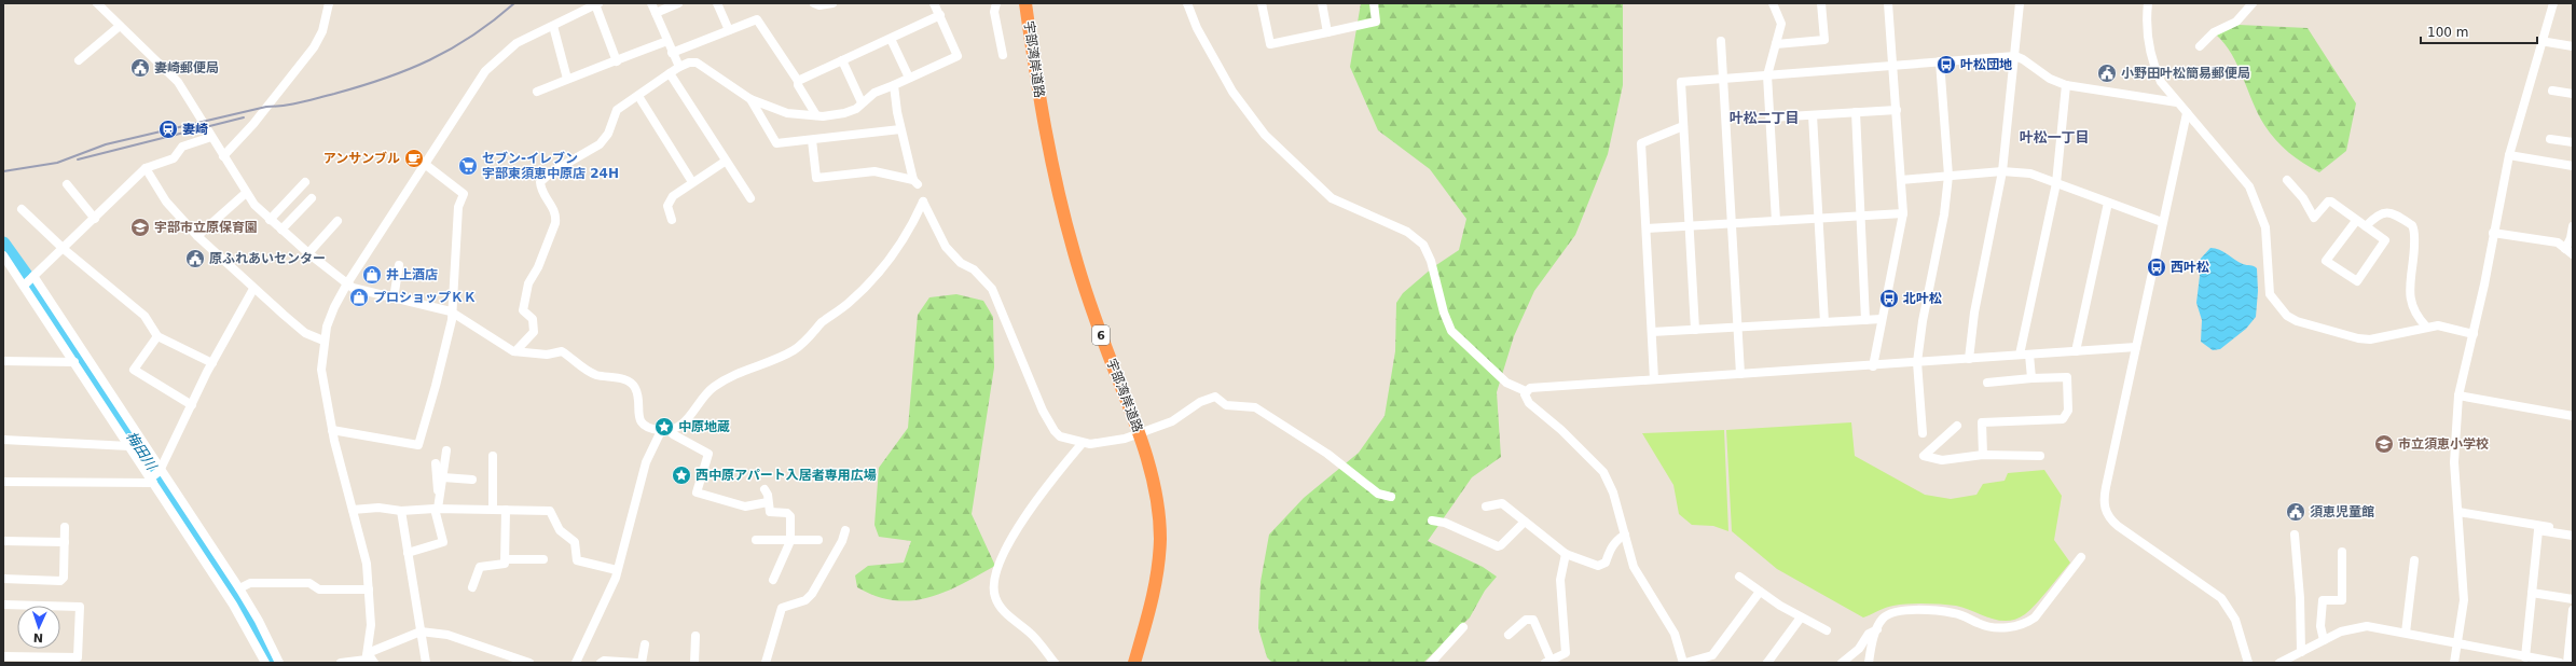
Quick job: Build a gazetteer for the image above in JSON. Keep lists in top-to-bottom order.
{
  "streets": {
    "highway": ["宇部湾岸道路", "6"]
  },
  "districts": ["叶松二丁目", "叶松一丁目"],
  "water": ["梅田川"],
  "places": {
    "bus stop": ["叶松団地", "西叶松", "北叶松"],
    "public building": [
      "妻崎郵便局",
      "小野田叶松簡易郵便局",
      "原ふれあいセンター",
      "須恵児童館"
    ],
    "station": ["妻崎"],
    "cafe": ["アンサンブル"],
    "supermarket": ["セブン-イレブン 宇部東須恵中原店 24H"],
    "school or university": ["宇部市立原保育園", "市立須恵小学校"],
    "shop": ["井上酒店", "プロショップＫＫ"],
    "place": ["中原地蔵", "西中原アパート入居者専用広場"]
  },
  "scale_bar": "100 m",
  "north": "bottom"
}
